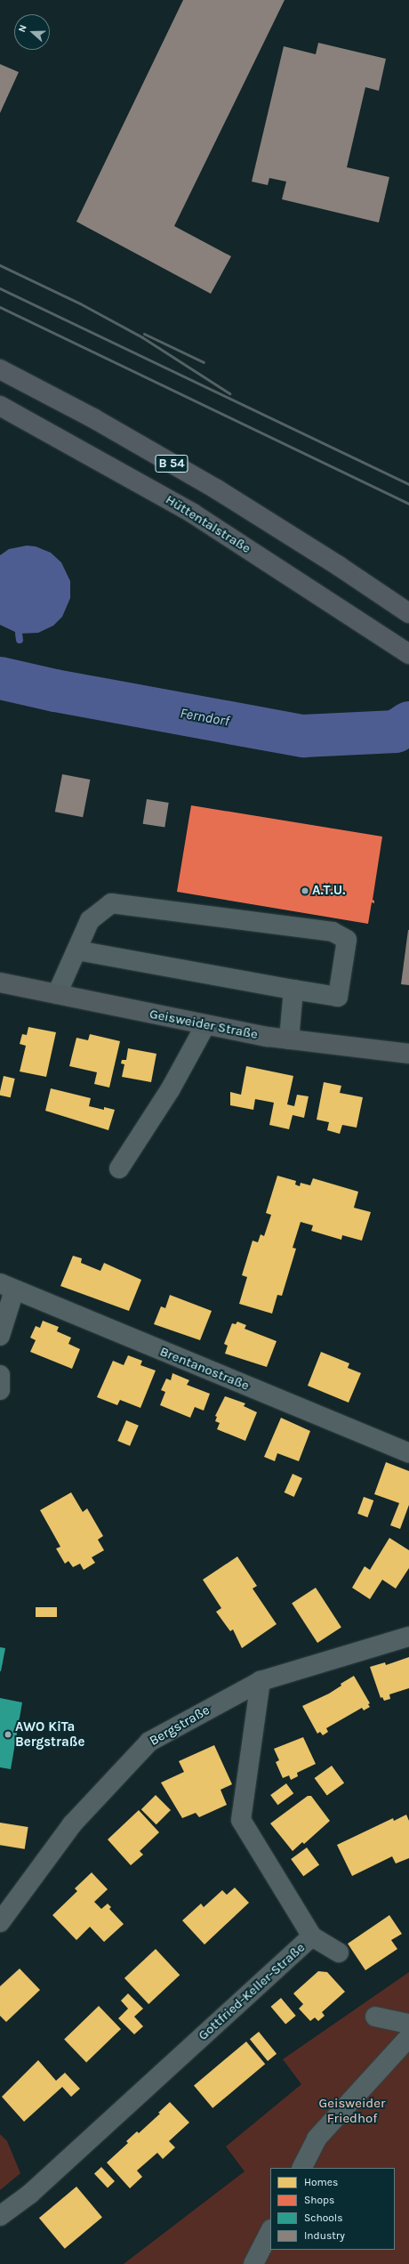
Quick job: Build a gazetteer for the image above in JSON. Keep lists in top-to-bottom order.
{
  "streets": {
    "highway": ["B 54", "Hüttentalstraße"],
    "main road": ["Geisweider Straße"],
    "street": ["Brentanostraße", "Bergstraße", "Gottfried-Keller-Straße"]
  },
  "crossings": [
    ["Bergstraße", "Gottfried-Keller-Straße"]
  ],
  "water": ["Ferndorf"],
  "parks": ["Geisweider Friedhof"],
  "places": ["A.T.U.", "AWO KiTa Bergstraße"],
  "legend": [
    "Homes",
    "Shops",
    "Schools",
    "Industry"
  ],
  "north": "left"
}
